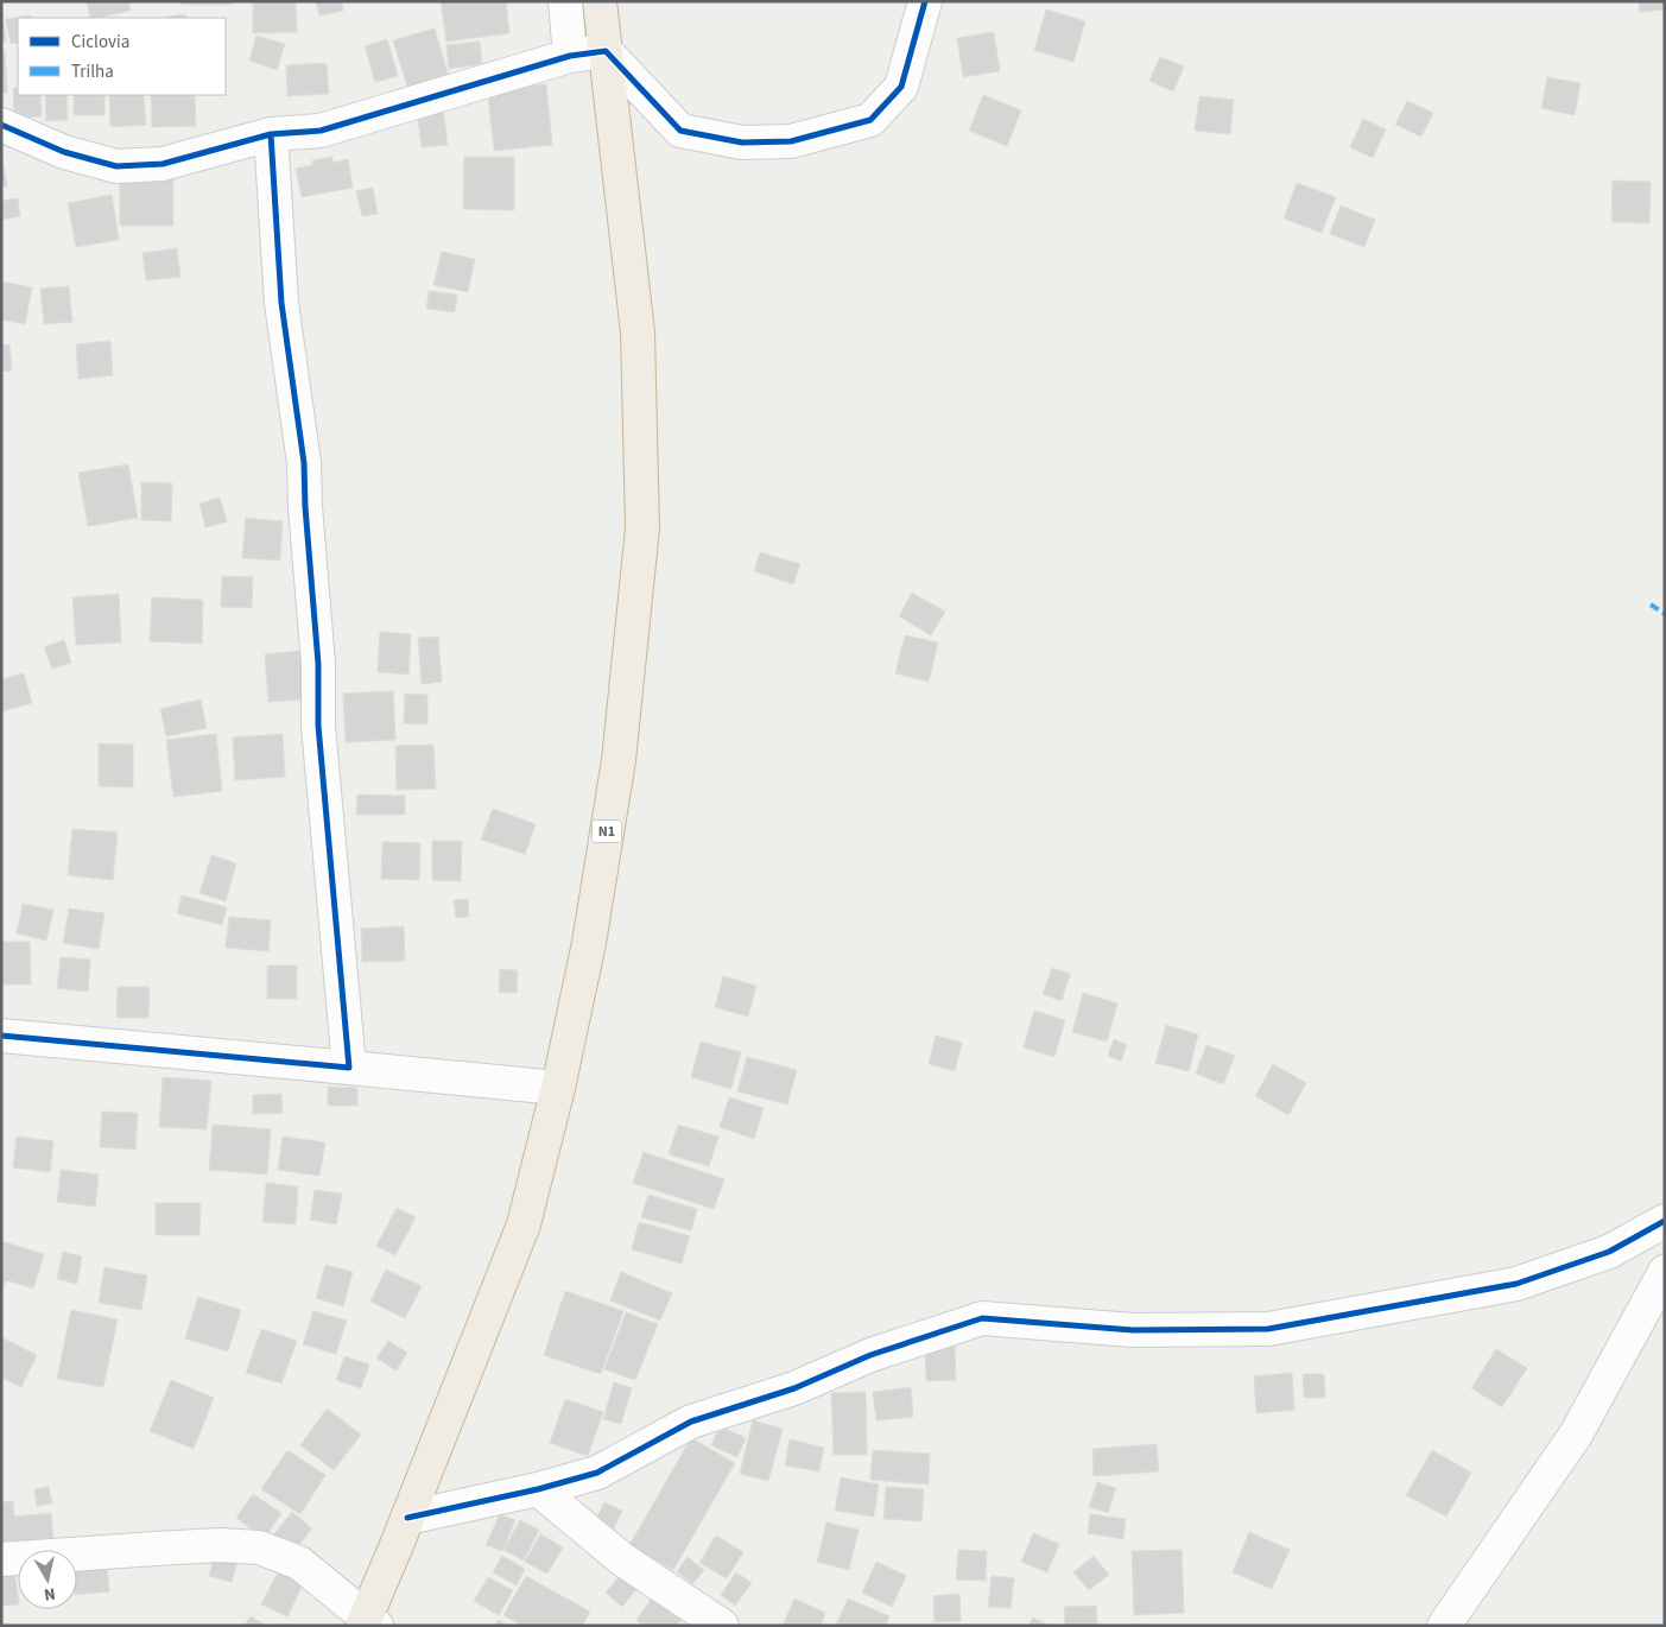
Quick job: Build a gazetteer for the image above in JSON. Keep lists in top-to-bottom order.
{
  "streets": {
    "highway": ["N1"]
  },
  "legend": ["Ciclovia", "Trilha"],
  "north": "bottom"
}
